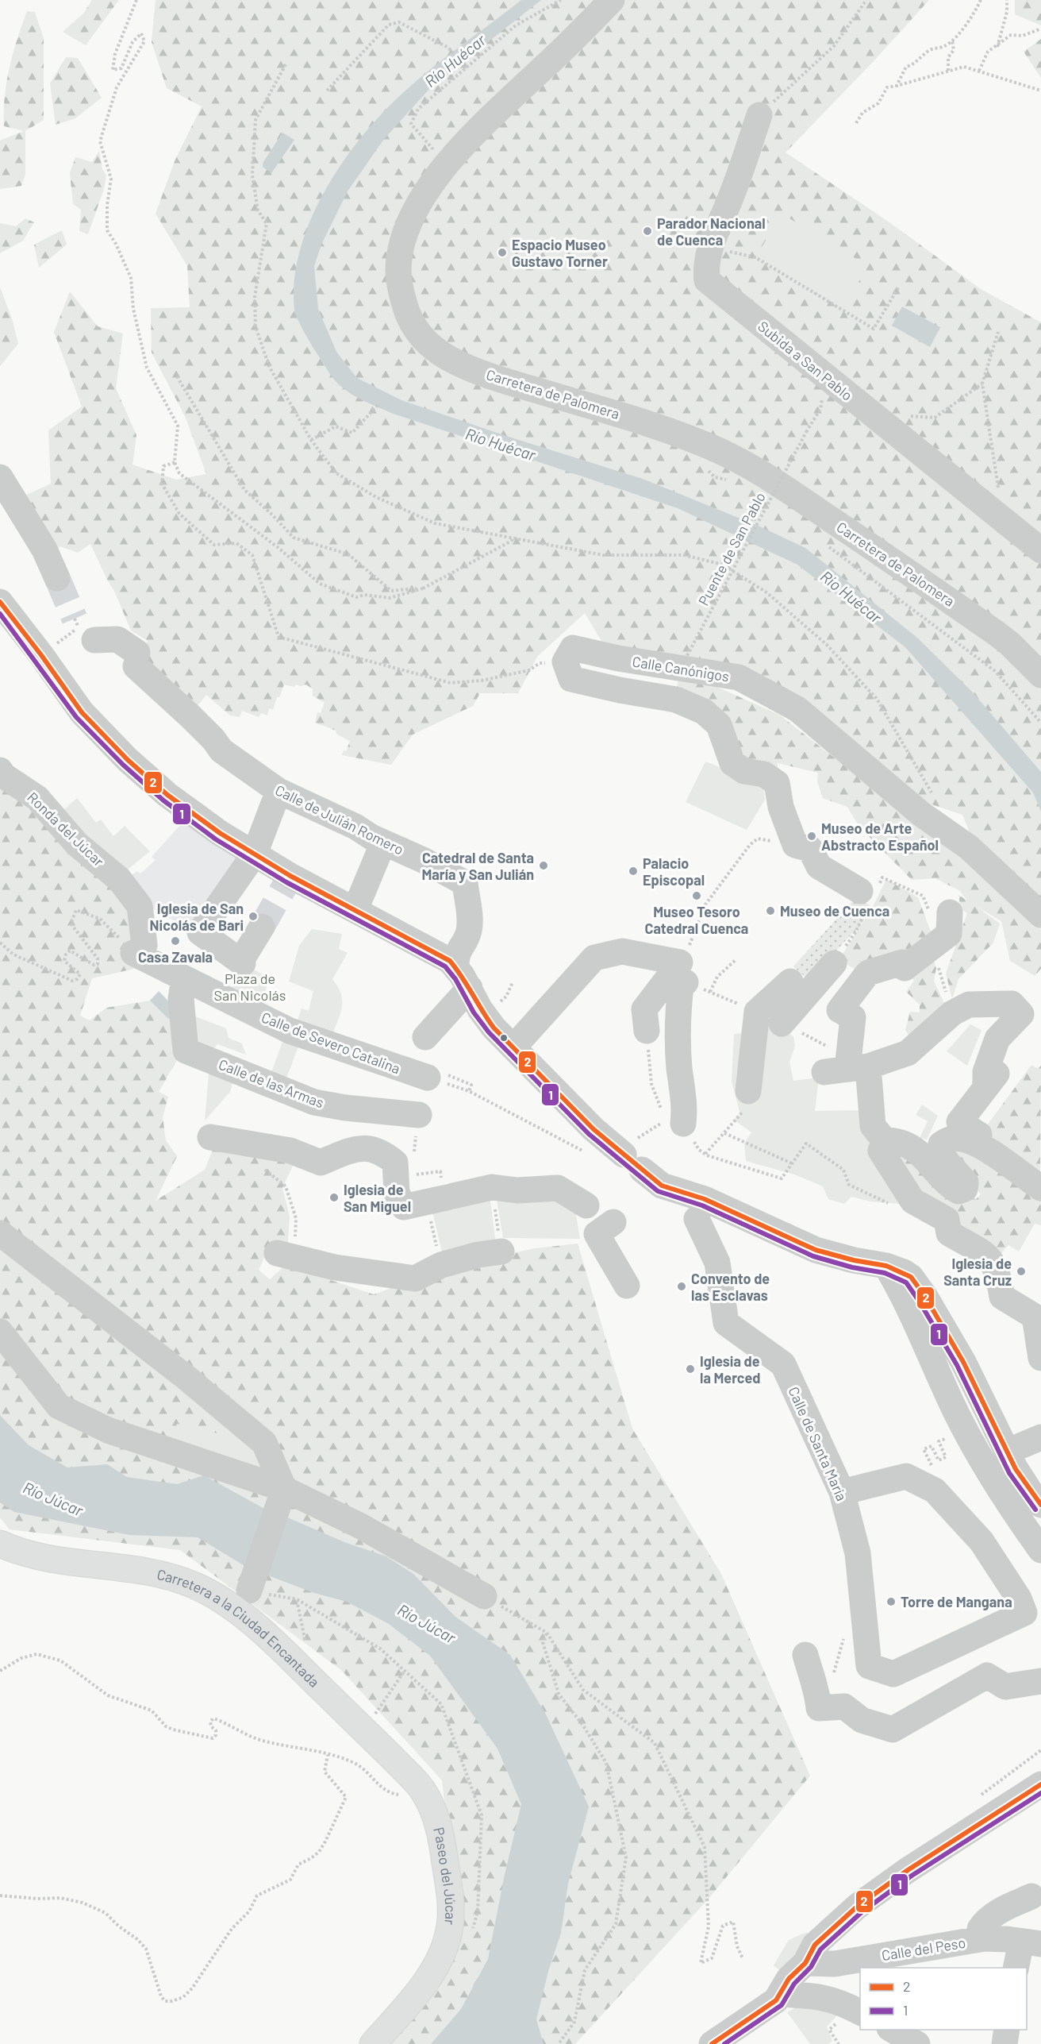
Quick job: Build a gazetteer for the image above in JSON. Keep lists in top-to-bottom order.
{
  "streets": {
    "main road": ["Carretera a la Ciudad Encantada", "Paseo del Júcar"],
    "street": [
      "Subida a San Pablo",
      "Carretera de Palomera",
      "Calle Canónigos",
      "Calle de Julián Romero",
      "Ronda del Júcar",
      "Calle de Severo Catalina",
      "Calle de las Armas",
      "Calle de Santa María",
      "Calle del Peso"
    ],
    "path": ["Puente de San Pablo"]
  },
  "crossings": [
    ["Ronda del Júcar", "Calle de Severo Catalina"],
    ["Calle de Severo Catalina", "Calle de las Armas"],
    ["Carretera a la Ciudad Encantada", "Paseo del Júcar"]
  ],
  "water": ["Río Huécar", "Río Júcar"],
  "parks": ["Plaza de San Nicolás"],
  "places": [
    "Parador Nacional de Cuenca",
    "Espacio Museo Gustavo Torner",
    "Museo de Arte Abstracto Español",
    "Catedral de Santa María y San Julián",
    "Palacio Episcopal",
    "Museo Tesoro Catedral Cuenca",
    "Museo de Cuenca",
    "Iglesia de San Nicolás de Bari",
    "Casa Zavala",
    "Iglesia de San Miguel",
    "Iglesia de Santa Cruz",
    "Convento de las Esclavas",
    "Iglesia de la Merced",
    "Torre de Mangana"
  ],
  "lines": ["transit line 2", "transit line 1"],
  "legend": ["2", "1"]
}
